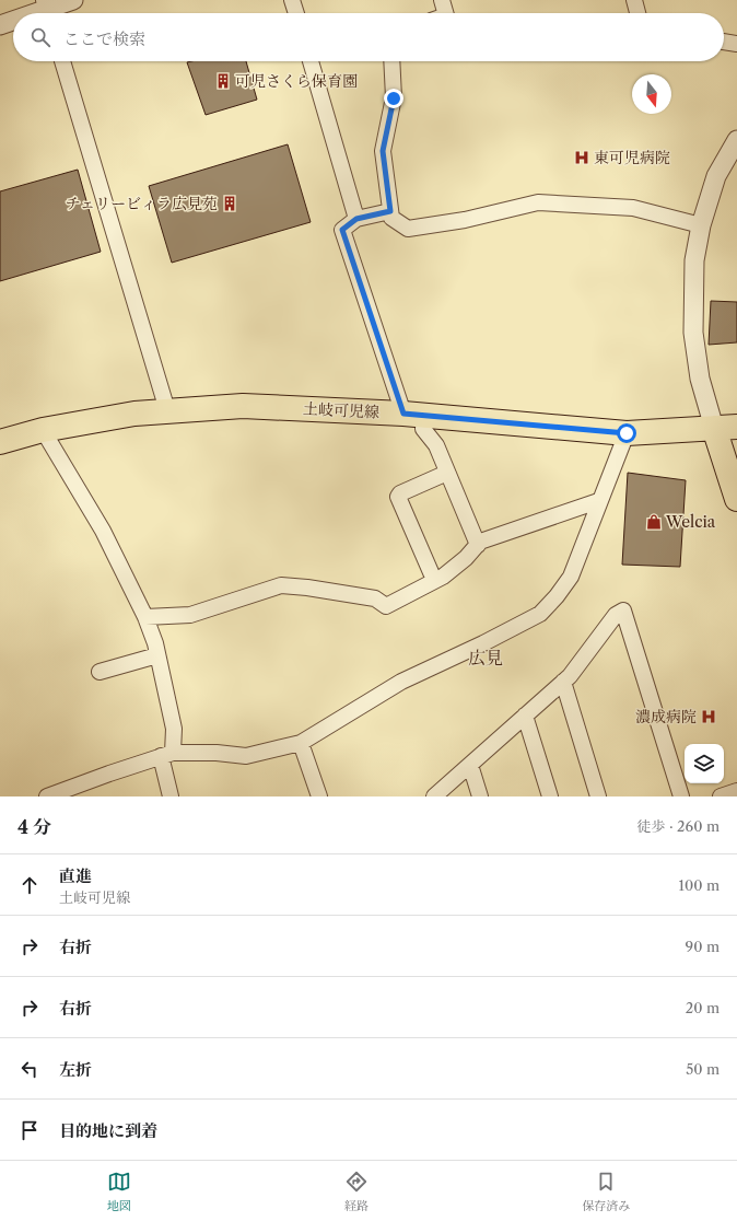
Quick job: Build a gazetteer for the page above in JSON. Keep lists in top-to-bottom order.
{
  "streets": {
    "main road": ["土岐可児線"]
  },
  "districts": ["広見"],
  "places": {
    "building": ["可児さくら保育園", "チェリービィラ広見苑"],
    "hospital": ["東可児病院", "濃成病院"],
    "shop": ["Welcia"]
  },
  "north": "bottom",
  "page": {
    "search": "ここで検索",
    "heading": ["4 分", "徒歩 · 260 m"],
    "list": [
      ["直進", "土岐可児線", "100 m"],
      ["右折", "90 m"],
      ["右折", "20 m"],
      ["左折", "50 m"],
      "目的地に到着"
    ],
    "nav": ["地図", "経路", "保存済み"]
  }
}
